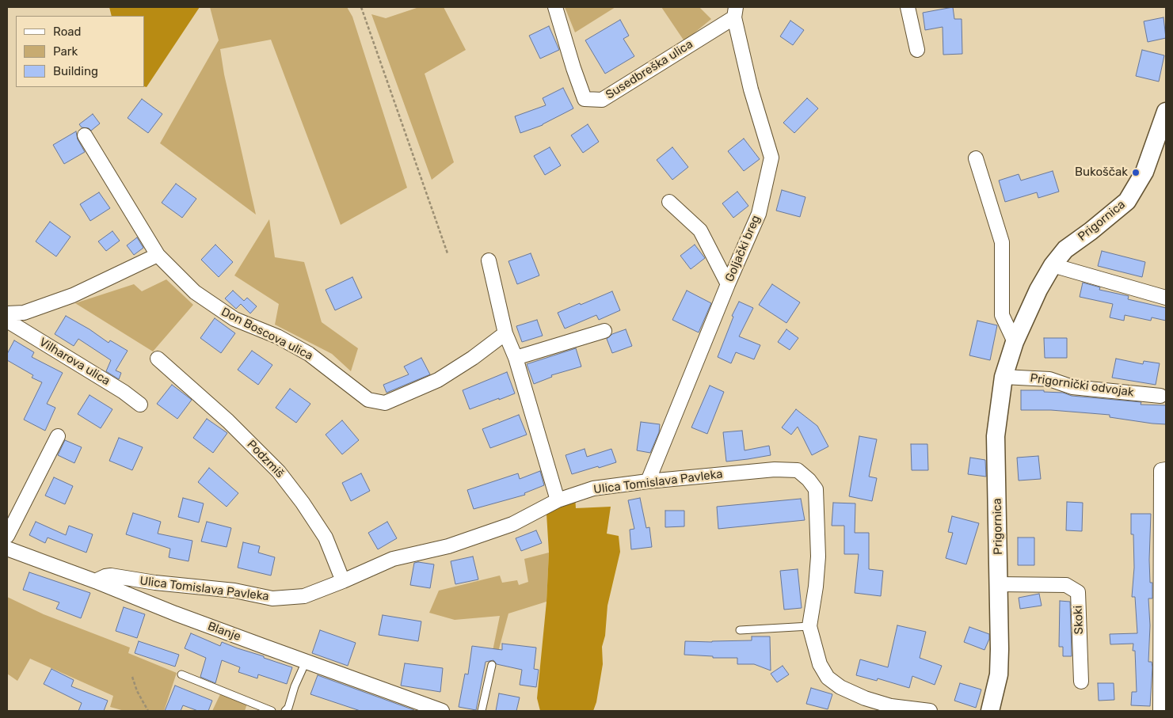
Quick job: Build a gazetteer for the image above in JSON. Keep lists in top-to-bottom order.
{
  "streets": {
    "street": [
      "Susedbreška ulica",
      "Prigornica",
      "Goljački breg",
      "Don Boscova ulica",
      "Vilharova ulica",
      "Prigornički odvojak",
      "Podzmiš",
      "Ulica Tomislava Pavleka",
      "Skoki",
      "Blanje"
    ]
  },
  "crossings": [
    ["Susedbreška ulica", "Goljački breg"],
    ["Prigornica", "Prigornički odvojak"],
    ["Prigornica", "Skoki"],
    ["Goljački breg", "Ulica Tomislava Pavleka"],
    ["Podzmiš", "Ulica Tomislava Pavleka"],
    ["Ulica Tomislava Pavleka", "Blanje"]
  ],
  "places": ["Bukoščak"],
  "legend": ["Road", "Park", "Building"]
}
